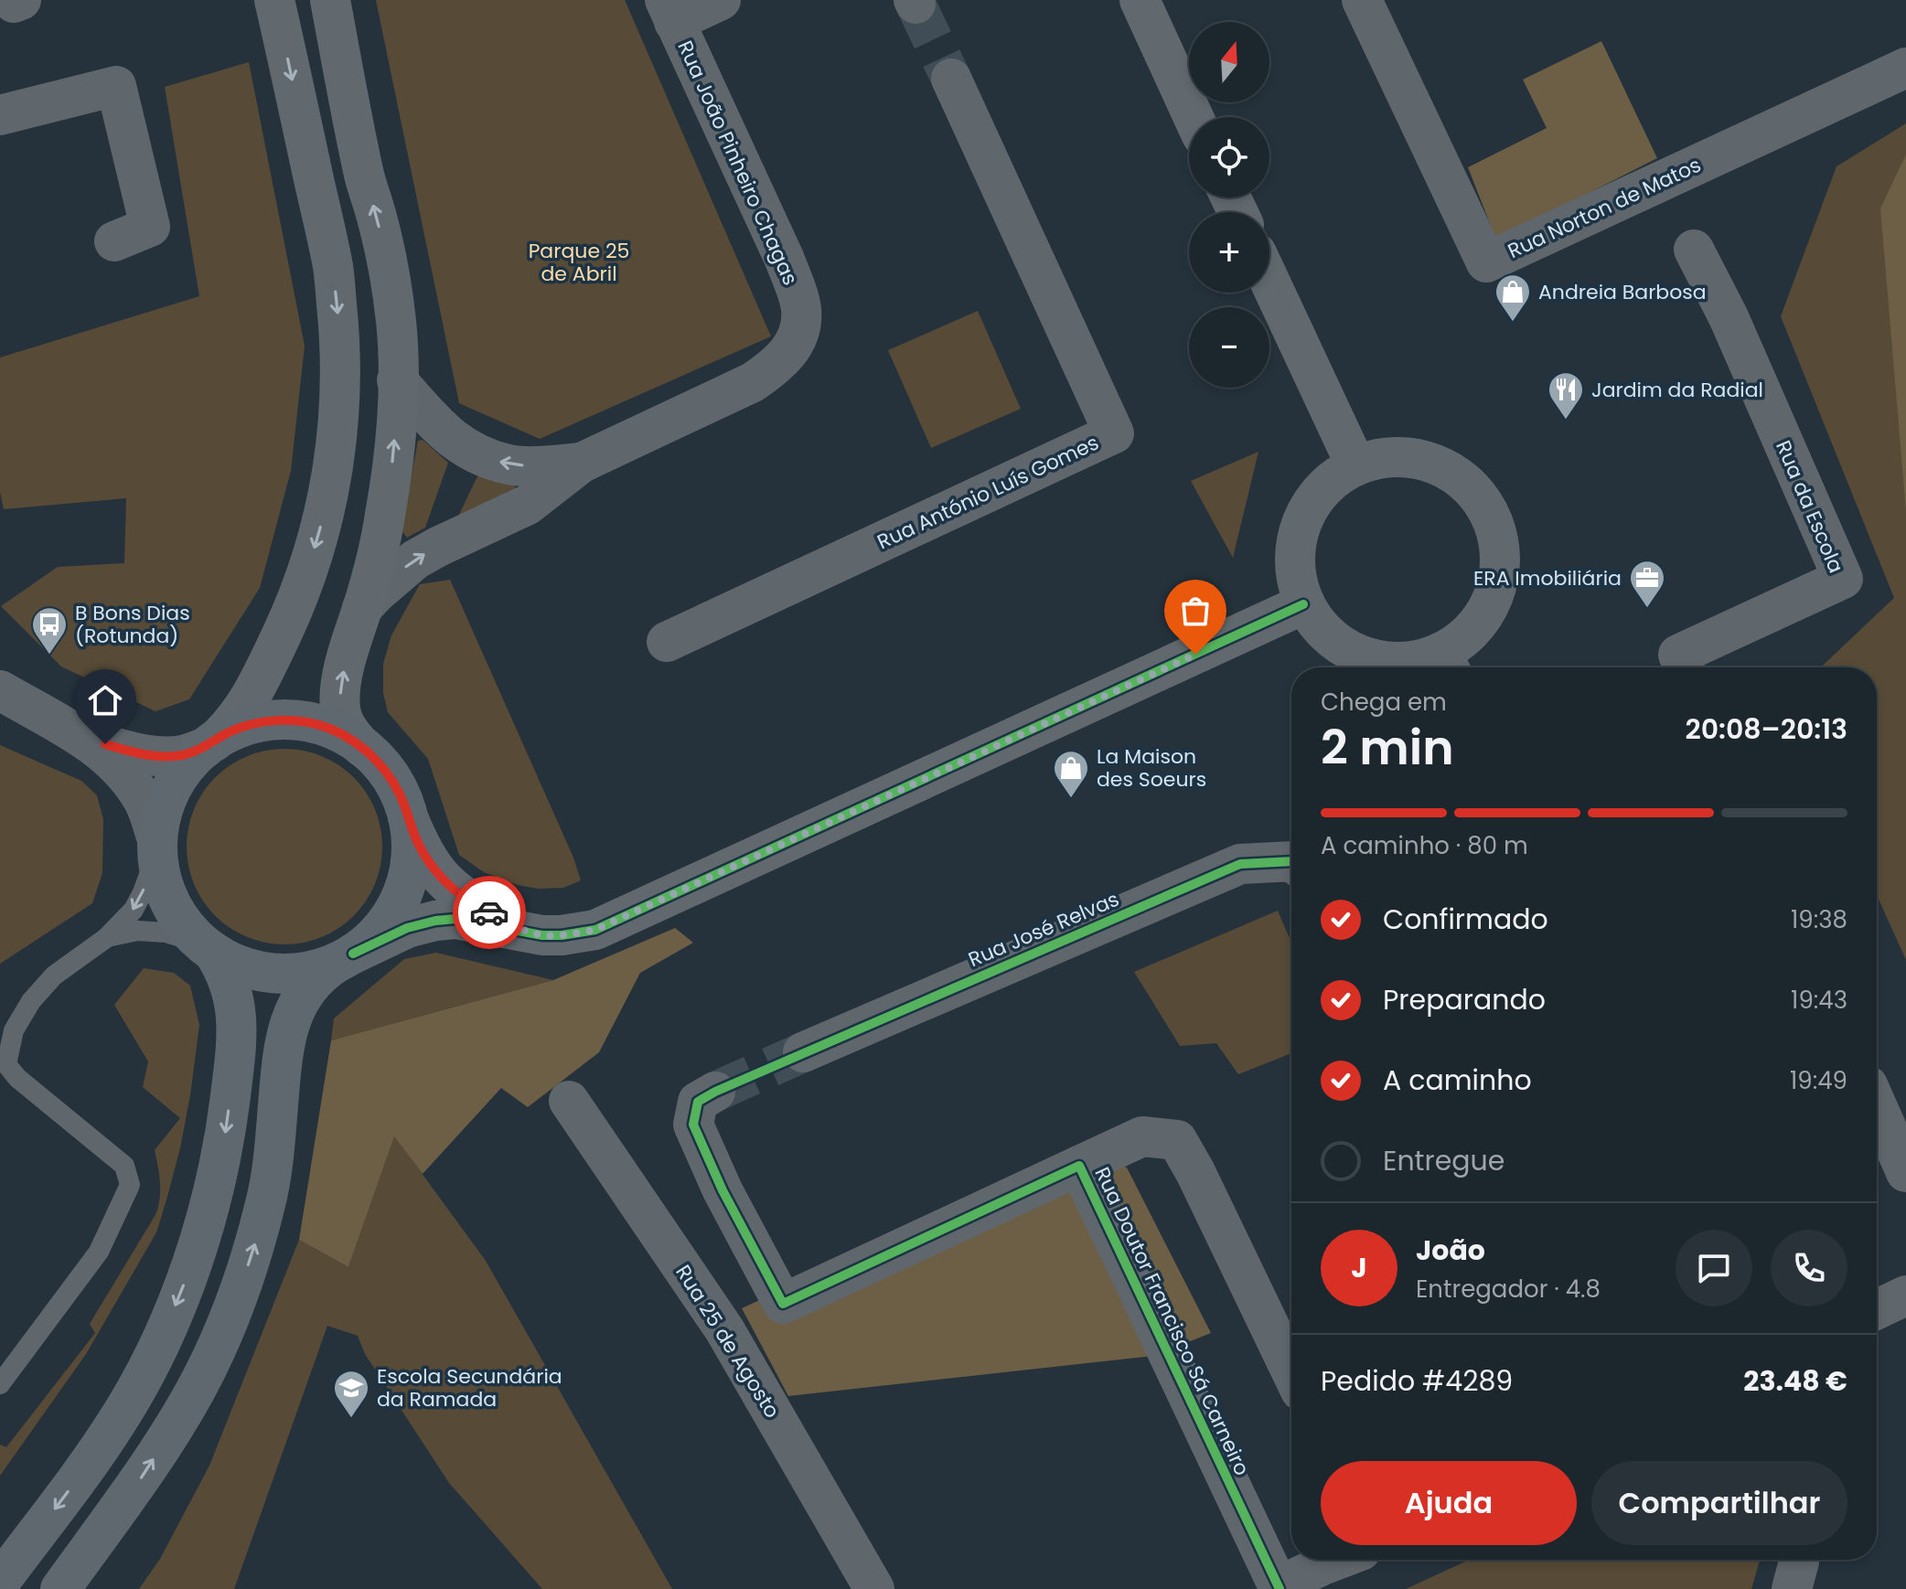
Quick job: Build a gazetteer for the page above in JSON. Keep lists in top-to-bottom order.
{
  "streets": {
    "street": [
      "Rua João Pinheiro Chagas",
      "Rua Norton de Matos",
      "Rua António Luís Gomes",
      "Rua da Escola",
      "Rua José Relvas",
      "Rua Doutor Francisco Sá Carneiro",
      "Rua 25 de Agosto"
    ]
  },
  "parks": ["Parque 25 de Abril"],
  "places": {
    "shop": ["Andreia Barbosa", "La Maison des Soeurs"],
    "restaurant": ["Jardim da Radial"],
    "office": ["ERA Imobiliária"],
    "bus stop": ["B Bons Dias (Rotunda)"],
    "school or university": ["Escola Secundária da Ramada"]
  },
  "north": "top",
  "page": {
    "map_buttons": ["+", "−"],
    "heading": ["2 min", "Chega em", "20:08–20:13"],
    "panel": [
      "João",
      "Entregador · 4.8",
      "Pedido #4289",
      "23.48 €"
    ],
    "bar": "A caminho · 80 m",
    "list": [
      ["Confirmado", "19:38"],
      ["Preparando", "19:43"],
      ["A caminho", "19:49"],
      "Entregue"
    ],
    "round": "J",
    "buttons": ["Ajuda", "Compartilhar"]
  }
}
